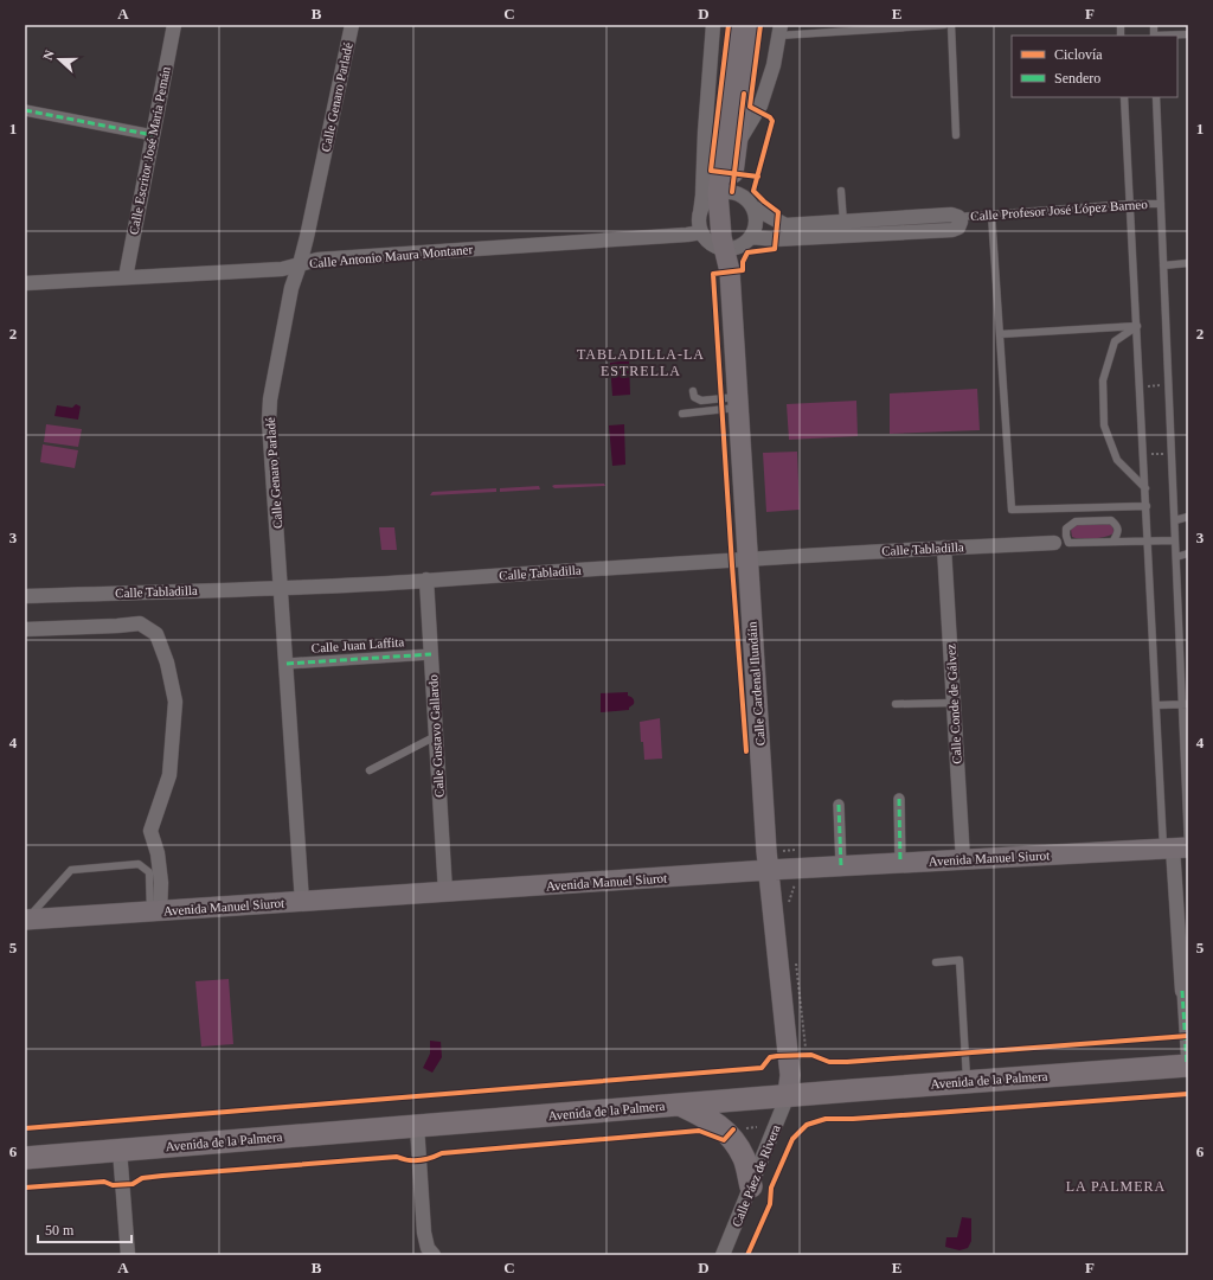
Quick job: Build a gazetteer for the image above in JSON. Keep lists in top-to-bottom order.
{
  "streets": {
    "main road": ["Calle Cardenal Ilundáin", "Avenida Manuel Siurot", "Avenida de la Palmera"],
    "street": [
      "Calle Genaro Parladé",
      "Calle Escritor José María Pemán",
      "Calle Profesor José López Barneo",
      "Calle Antonio Maura Montaner",
      "Calle Tabladilla",
      "Calle Juan Laffita",
      "Calle Conde de Gálvez",
      "Calle Gustavo Gallardo",
      "Calle Páez de Rivera"
    ]
  },
  "crossings": [
    ["Calle Genaro Parladé", "Calle Antonio Maura Montaner"],
    ["Calle Genaro Parladé", "Calle Tabladilla"],
    ["Calle Genaro Parladé", "Calle Juan Laffita"],
    ["Calle Genaro Parladé", "Avenida Manuel Siurot"],
    ["Calle Escritor José María Pemán", "Calle Antonio Maura Montaner"],
    ["Calle Profesor José López Barneo", "Calle Cardenal Ilundáin"],
    ["Calle Tabladilla", "Calle Cardenal Ilundáin"],
    ["Calle Tabladilla", "Calle Conde de Gálvez"],
    ["Calle Tabladilla", "Calle Gustavo Gallardo"],
    ["Calle Juan Laffita", "Calle Gustavo Gallardo"],
    ["Calle Cardenal Ilundáin", "Avenida Manuel Siurot"],
    ["Calle Cardenal Ilundáin", "Avenida de la Palmera"],
    ["Calle Cardenal Ilundáin", "Calle Páez de Rivera"],
    ["Calle Conde de Gálvez", "Avenida Manuel Siurot"],
    ["Calle Gustavo Gallardo", "Avenida Manuel Siurot"],
    ["Avenida de la Palmera", "Calle Páez de Rivera"]
  ],
  "districts": ["TABLADILLA-LA ESTRELLA", "LA PALMERA"],
  "legend": ["Ciclovía", "Sendero"],
  "scale_bar": "50 m",
  "north": "left",
  "grid": {
    "columns": [
      "A",
      "B",
      "C",
      "D",
      "E",
      "F"
    ],
    "rows": [
      "1",
      "2",
      "3",
      "4",
      "5",
      "6"
    ]
  }
}
